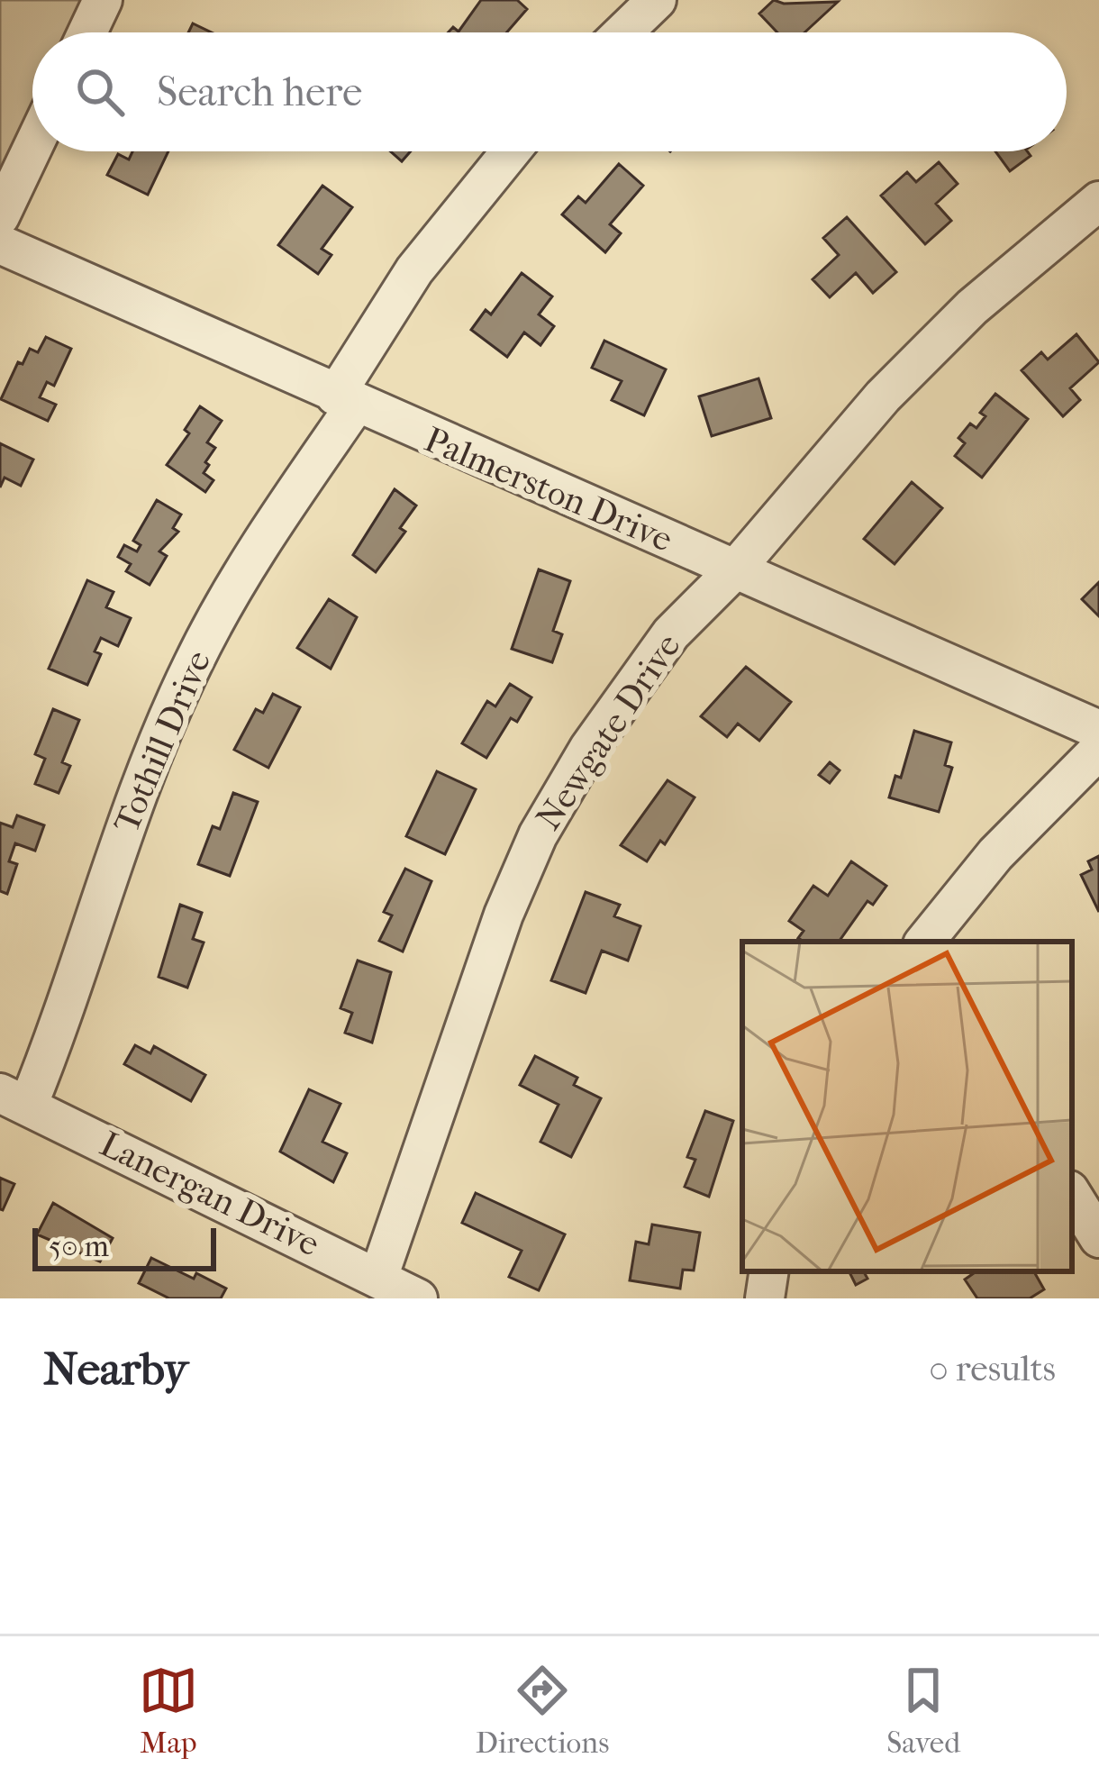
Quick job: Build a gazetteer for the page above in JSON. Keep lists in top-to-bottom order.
{
  "streets": {
    "street": [
      "Palmerston Drive",
      "Newgate Drive",
      "Tothill Drive",
      "Lanergan Drive"
    ]
  },
  "crossings": [
    ["Palmerston Drive", "Newgate Drive"],
    ["Palmerston Drive", "Tothill Drive"],
    ["Newgate Drive", "Lanergan Drive"],
    ["Tothill Drive", "Lanergan Drive"]
  ],
  "scale_bar": "50 m",
  "page": {
    "search": "Search here",
    "scale": "50 m",
    "heading": ["Nearby", "0 results"],
    "nav": ["Map", "Directions", "Saved"]
  }
}
